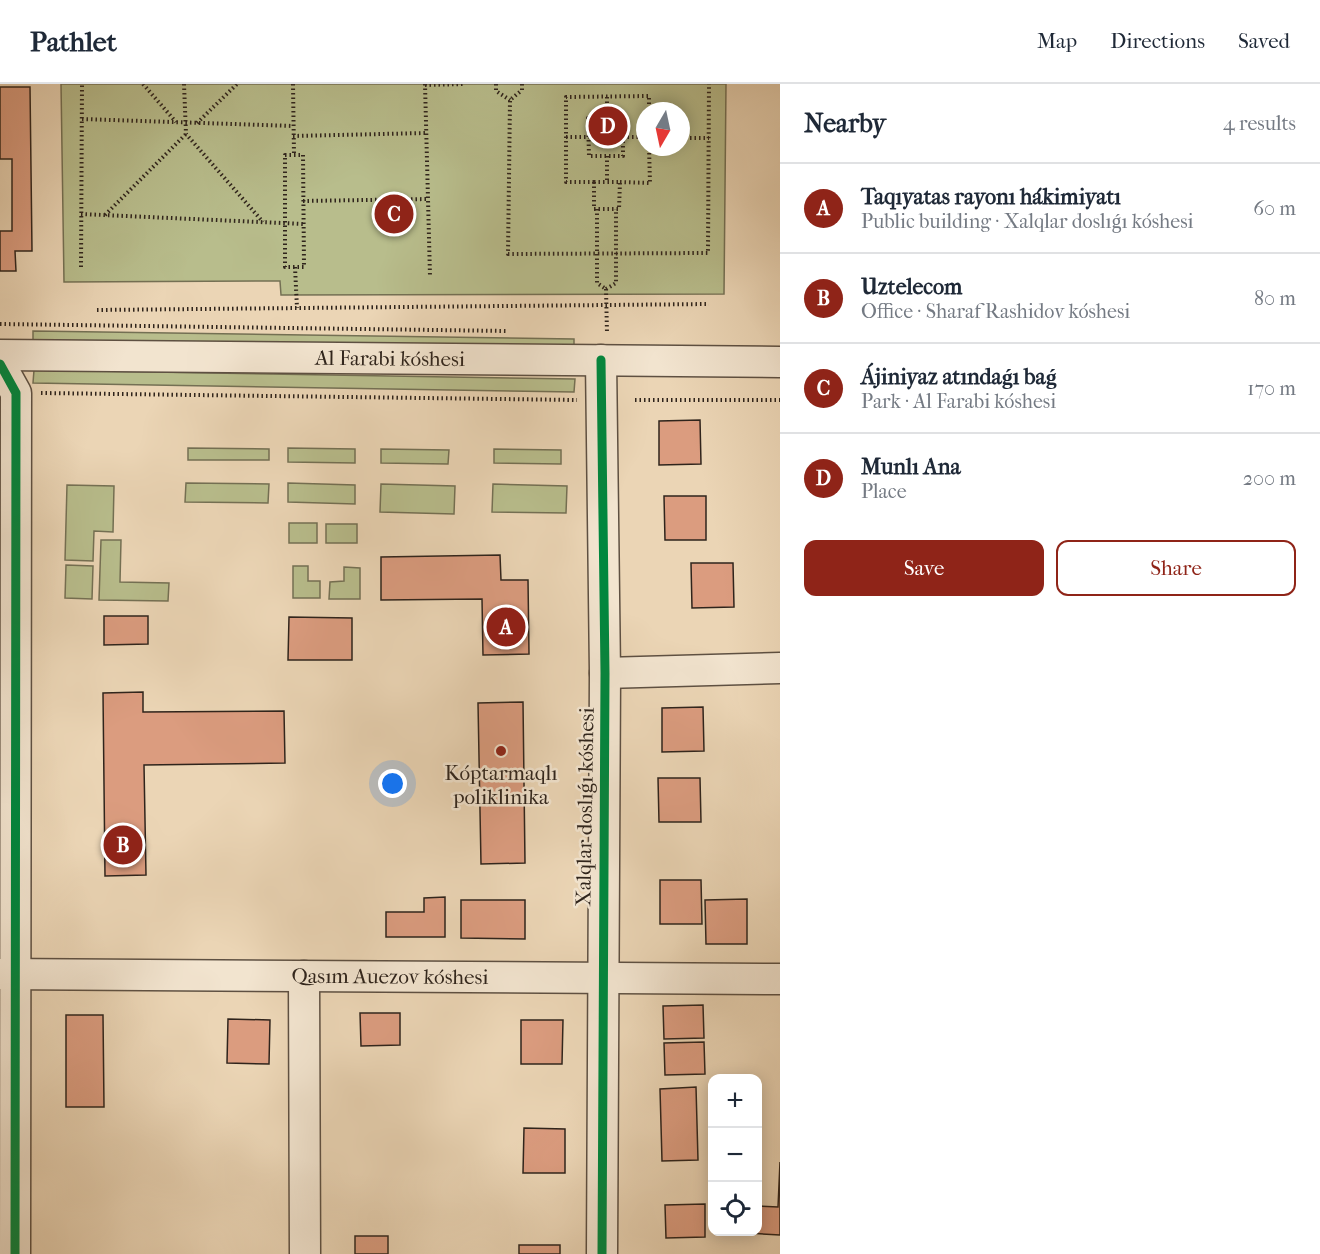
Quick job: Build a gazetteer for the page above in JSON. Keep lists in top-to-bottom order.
{
  "streets": {
    "street": ["Al Farabi kóshesi", "Xalqlar doslıǵı kóshesi", "Qasım Auezov kóshesi"]
  },
  "crossings": [
    ["Al Farabi kóshesi", "Xalqlar doslıǵı kóshesi"],
    ["Xalqlar doslıǵı kóshesi", "Qasım Auezov kóshesi"]
  ],
  "places": ["Kóptarmaqlı poliklinika"],
  "north": "bottom",
  "page": {
    "header": "Pathlet",
    "nav": ["Map", "Directions", "Saved"],
    "heading": ["Nearby", "4 results"],
    "pins": [
      "D",
      "C",
      "A",
      "B"
    ],
    "list": [
      {
        "mark": "A",
        "name": "Taqıyatas rayonı hákimiyatı",
        "note": "Public building · Xalqlar doslıǵı kóshesi",
        "value": "60 m"
      },
      {
        "mark": "B",
        "name": "Uztelecom",
        "note": "Office · Sharaf Rashidov kóshesi",
        "value": "80 m"
      },
      {
        "mark": "C",
        "name": "Ájiniyaz atındaǵı baǵ",
        "note": "Park · Al Farabi kóshesi",
        "value": "170 m"
      },
      {
        "mark": "D",
        "name": "Munlı Ana",
        "note": "Place",
        "value": "200 m"
      }
    ],
    "buttons": ["Save", "Share"],
    "map_buttons": ["+", "−"]
  }
}
